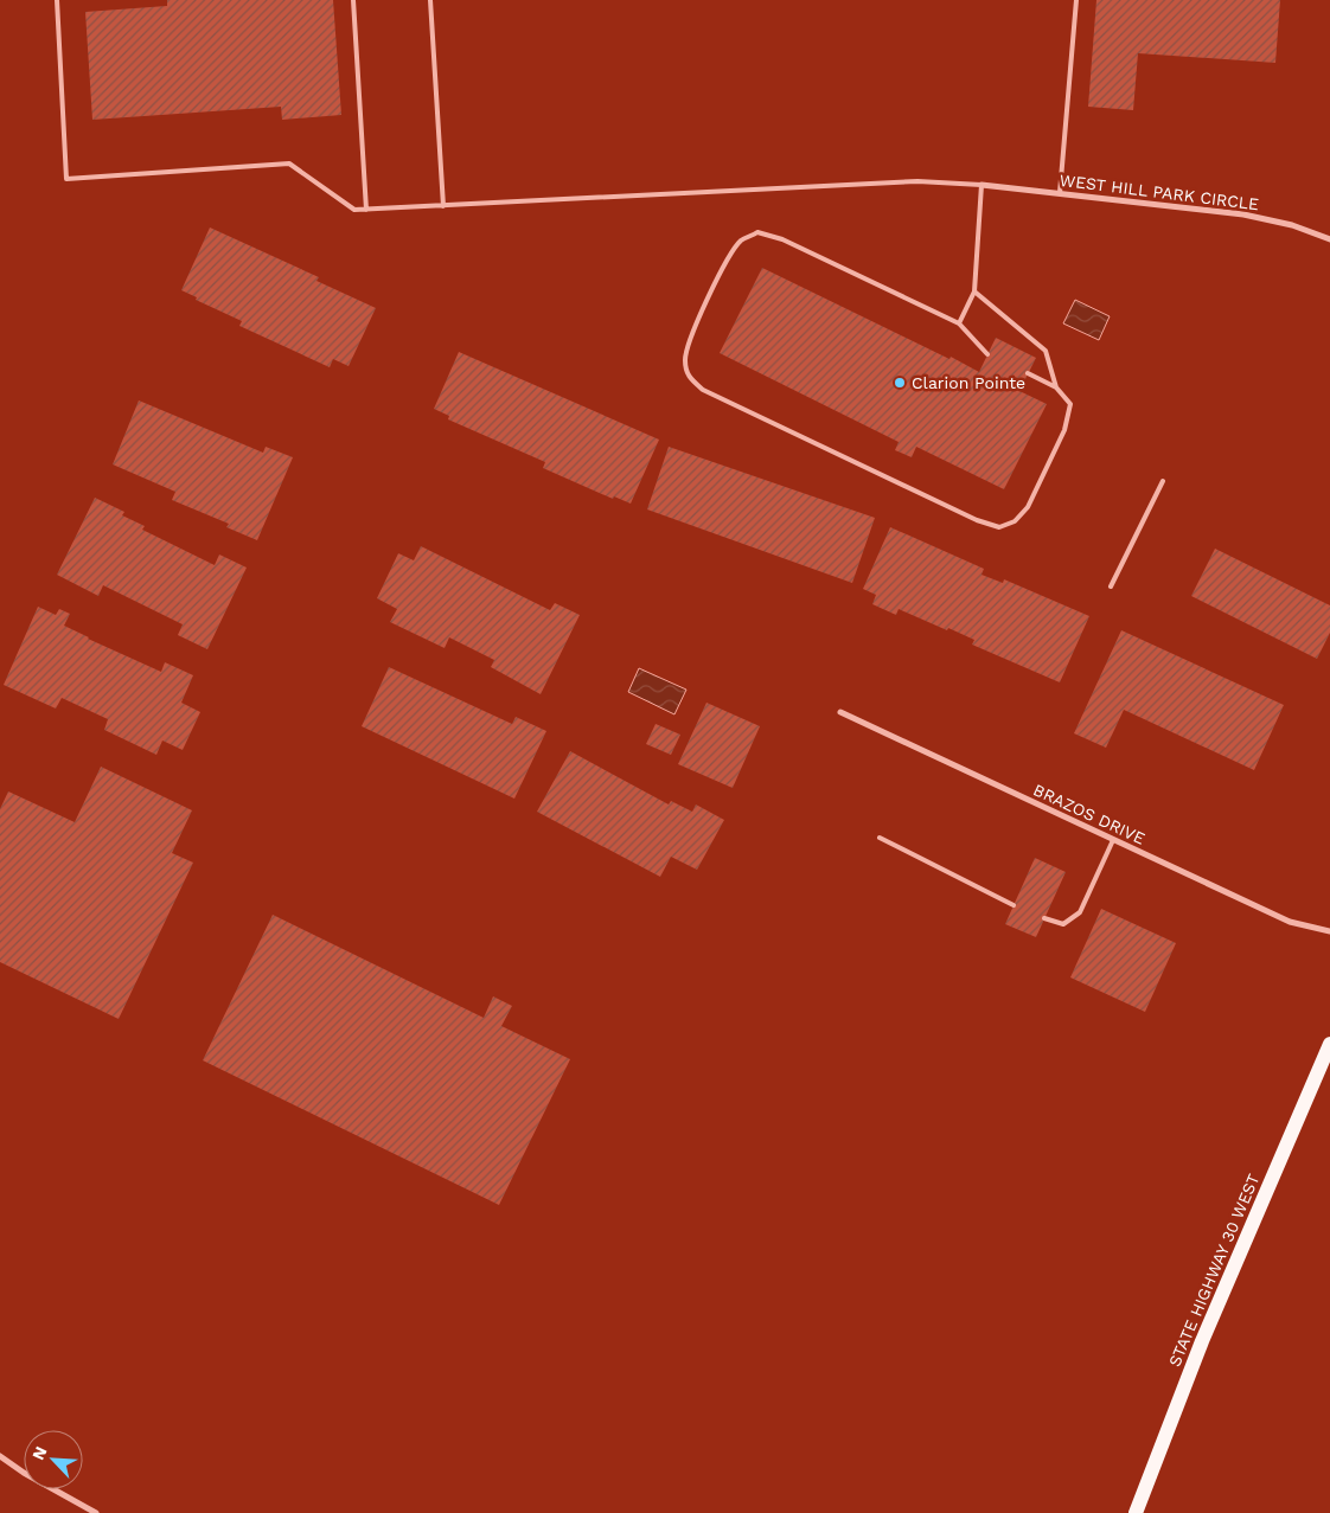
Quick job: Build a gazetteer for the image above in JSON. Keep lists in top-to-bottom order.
{
  "streets": {
    "main road": ["STATE HIGHWAY 30 WEST"],
    "street": ["WEST HILL PARK CIRCLE", "BRAZOS DRIVE"]
  },
  "places": ["Clarion Pointe"],
  "north": "top left"
}
